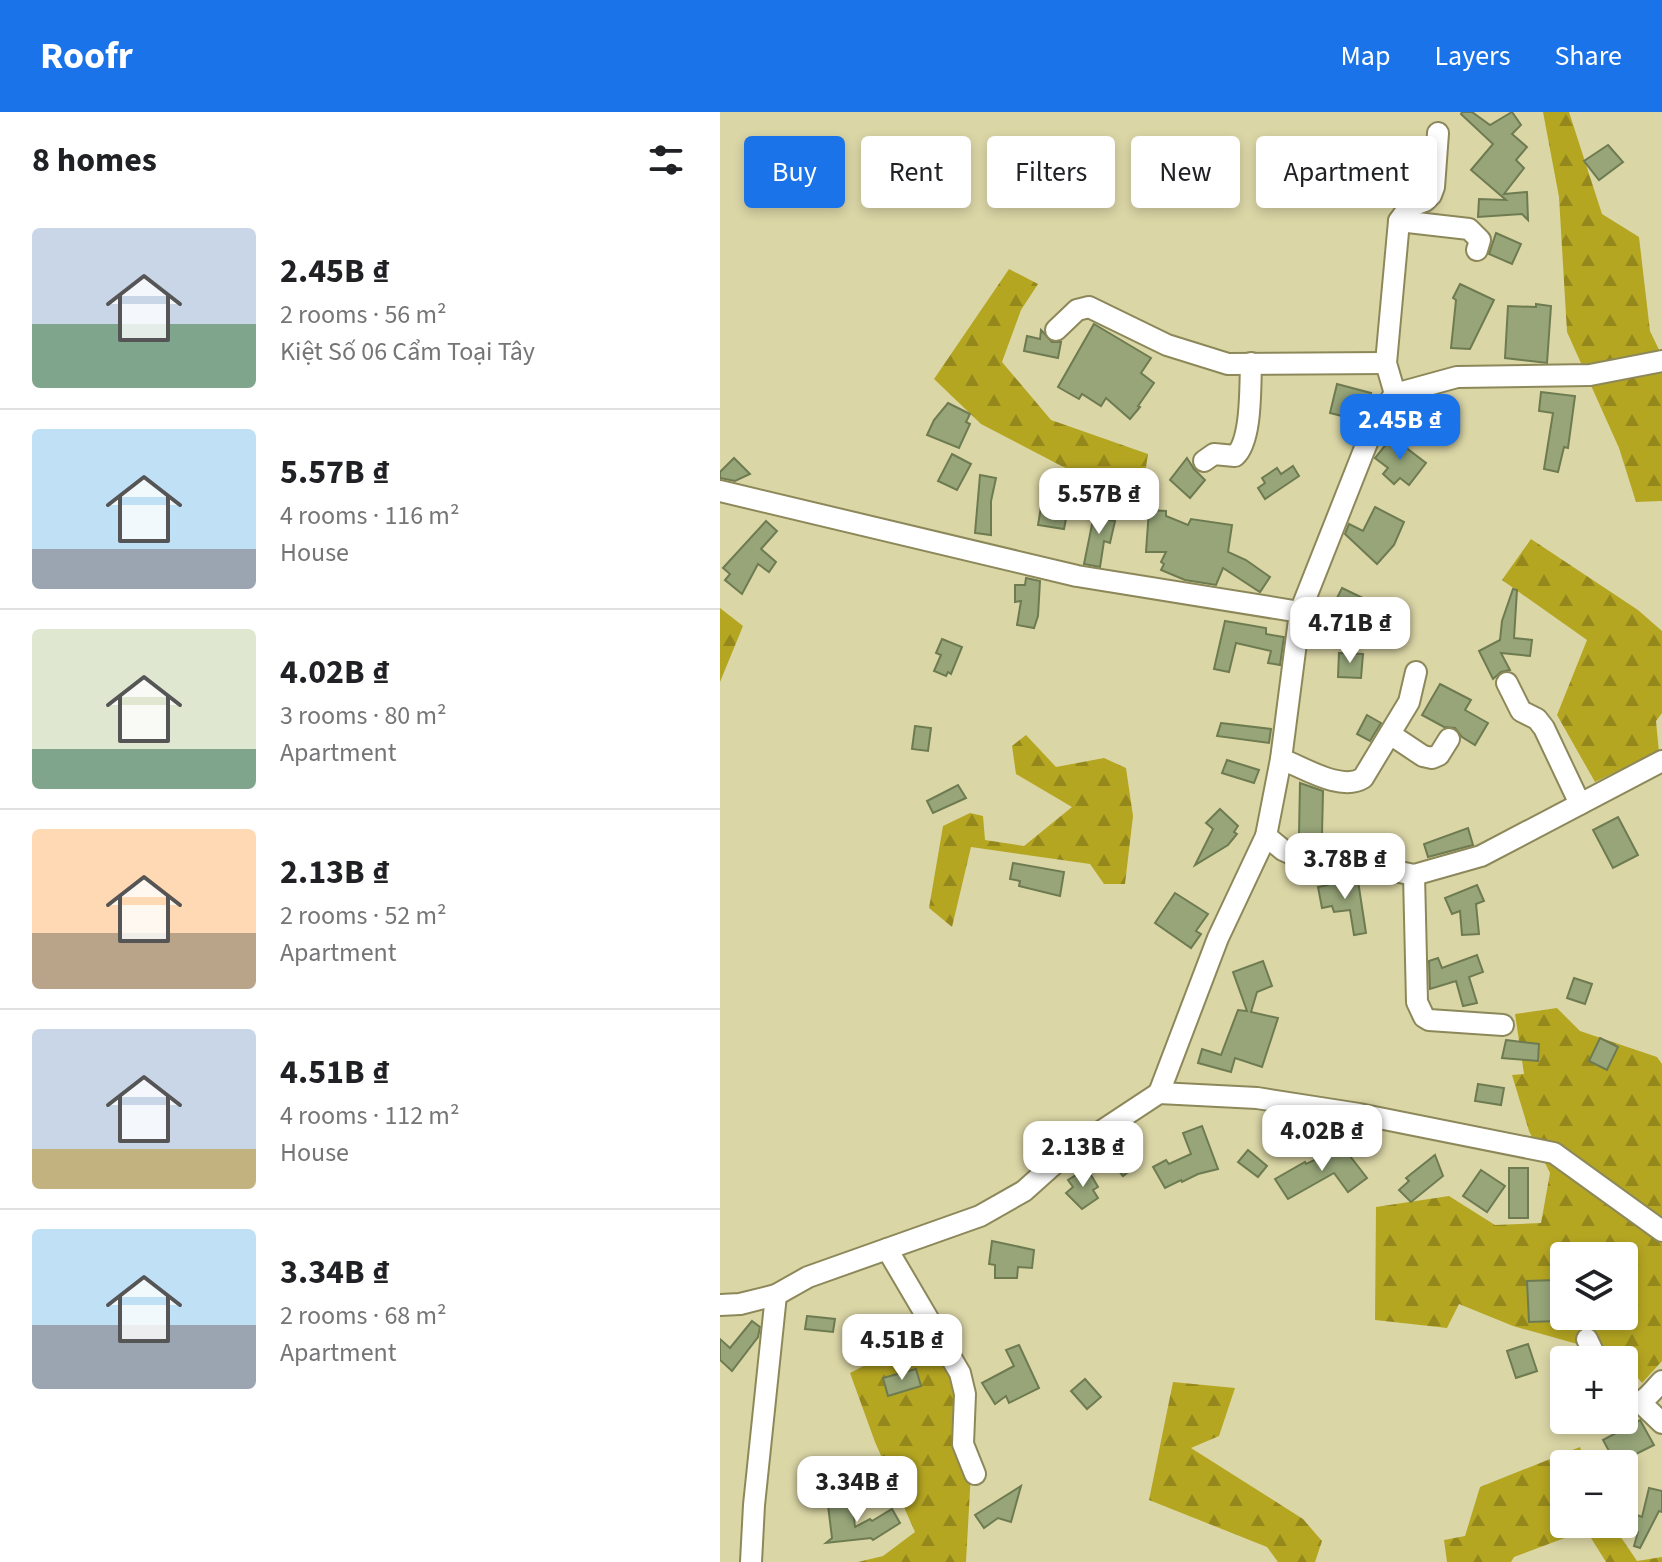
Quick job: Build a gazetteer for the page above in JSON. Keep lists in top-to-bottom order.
{
  "page": {
    "header": "Roofr",
    "nav": ["Map", "Layers", "Share"],
    "heading": "8 homes",
    "chip": [
      "Buy",
      "Rent",
      "Filters",
      "New",
      "Apartment"
    ],
    "list": [
      {
        "name": "2.45B ₫",
        "note": "2 rooms · 56 m² · Kiệt Số 06 Cẩm Toại Tây"
      },
      {
        "name": "5.57B ₫",
        "note": "4 rooms · 116 m² · House"
      },
      {
        "name": "4.02B ₫",
        "note": "3 rooms · 80 m² · Apartment"
      },
      {
        "name": "2.13B ₫",
        "note": "2 rooms · 52 m² · Apartment"
      },
      {
        "name": "4.51B ₫",
        "note": "4 rooms · 112 m² · House"
      },
      {
        "name": "3.34B ₫",
        "note": "2 rooms · 68 m² · Apartment"
      }
    ],
    "price": [
      "2.45B ₫",
      "5.57B ₫",
      "4.71B ₫",
      "3.78B ₫",
      "4.02B ₫",
      "2.13B ₫",
      "4.51B ₫",
      "3.34B ₫"
    ],
    "map_buttons": ["+", "−"]
  }
}
